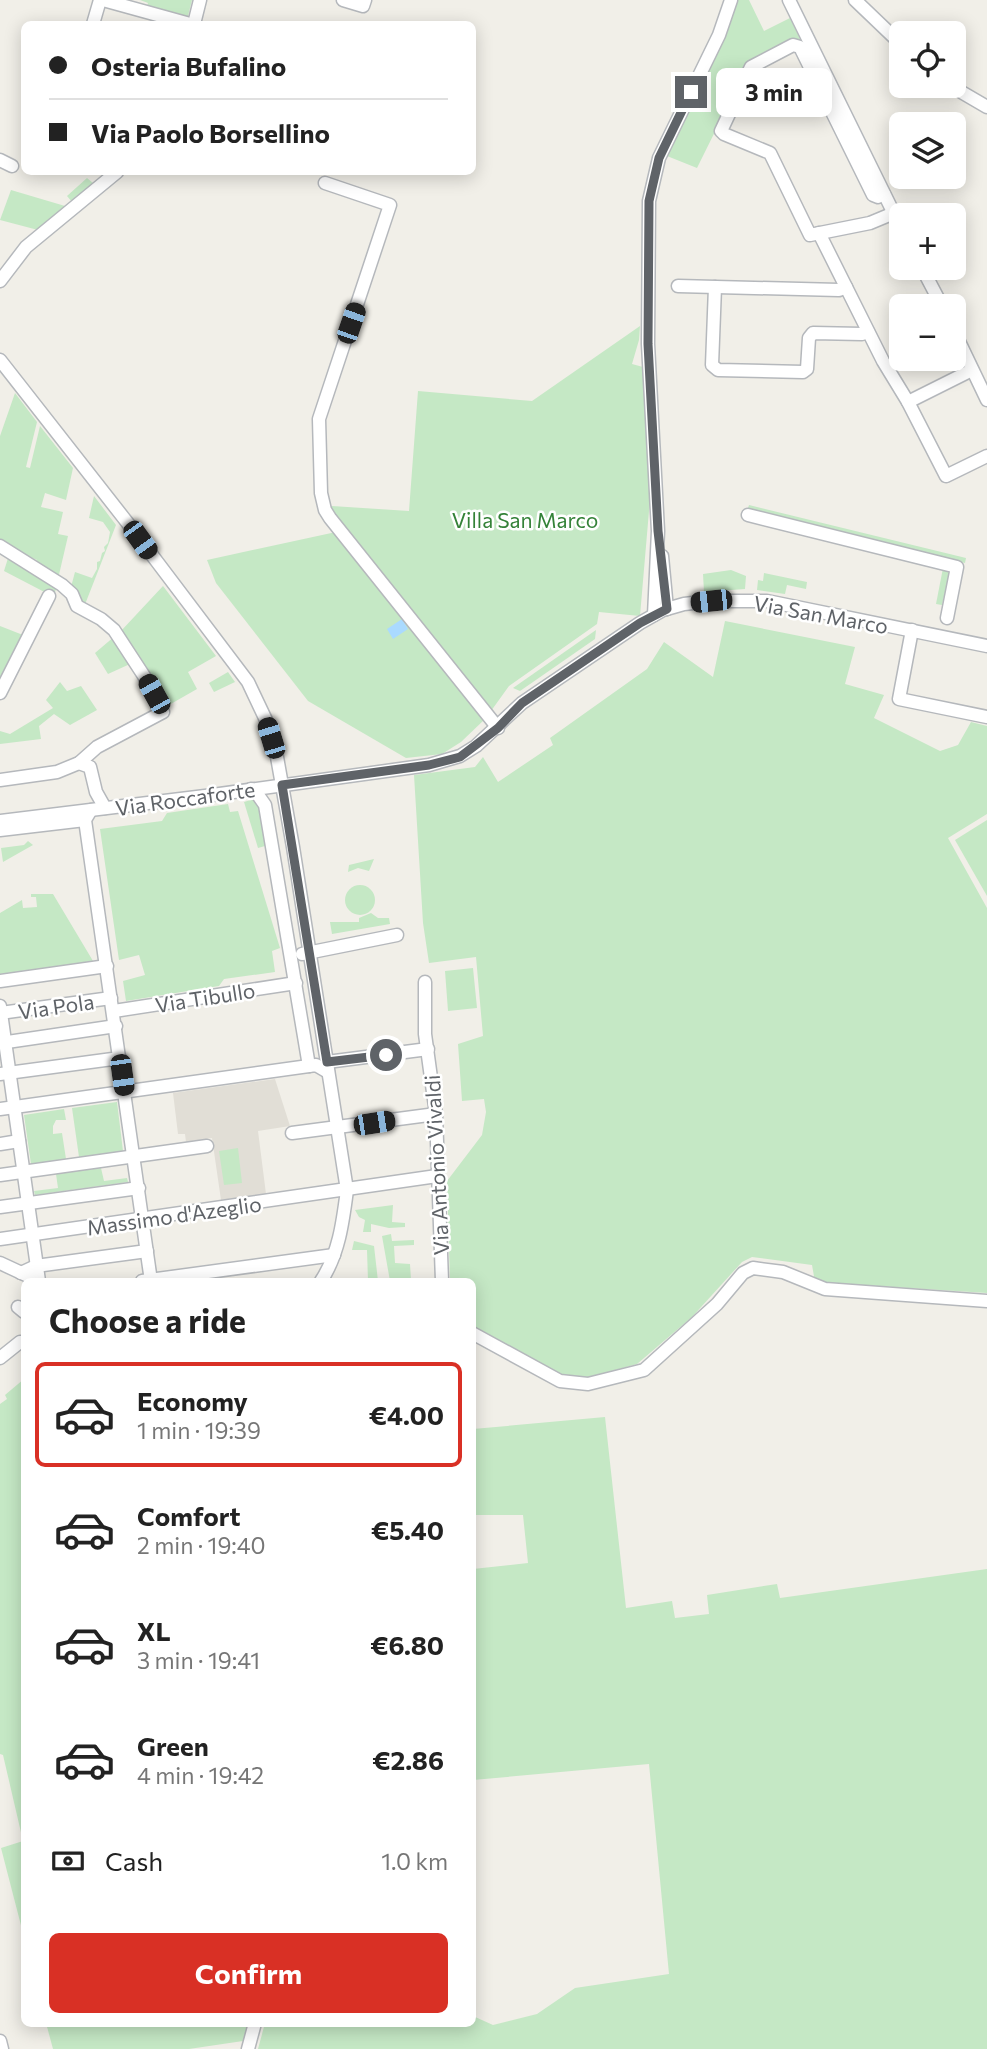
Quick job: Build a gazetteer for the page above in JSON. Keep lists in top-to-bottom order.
{
  "streets": {
    "street": [
      "Via San Marco",
      "Via Roccaforte",
      "Via Tibullo",
      "Via Pola",
      "Via Antonio Vivaldi",
      "Massimo d'Azeglio"
    ]
  },
  "crossings": [
    ["Via San Marco", "Via Roccaforte"],
    ["Via Tibullo", "Via Pola"],
    ["Via Antonio Vivaldi", "Massimo d'Azeglio"]
  ],
  "parks": ["Villa San Marco"],
  "page": {
    "map_buttons": ["+", "−"],
    "banner": ["Osteria Bufalino", "Via Paolo Borsellino"],
    "bubble": "3 min",
    "heading": "Choose a ride",
    "list": [
      {
        "name": "Economy",
        "note": "1 min · 19:39",
        "value": "€4.00"
      },
      {
        "name": "Comfort",
        "note": "2 min · 19:40",
        "value": "€5.40"
      },
      {
        "name": "XL",
        "note": "3 min · 19:41",
        "value": "€6.80"
      },
      {
        "name": "Green",
        "note": "4 min · 19:42",
        "value": "€2.86"
      }
    ],
    "pay": ["Cash", "1.0 km"],
    "buttons": "Confirm"
  }
}
